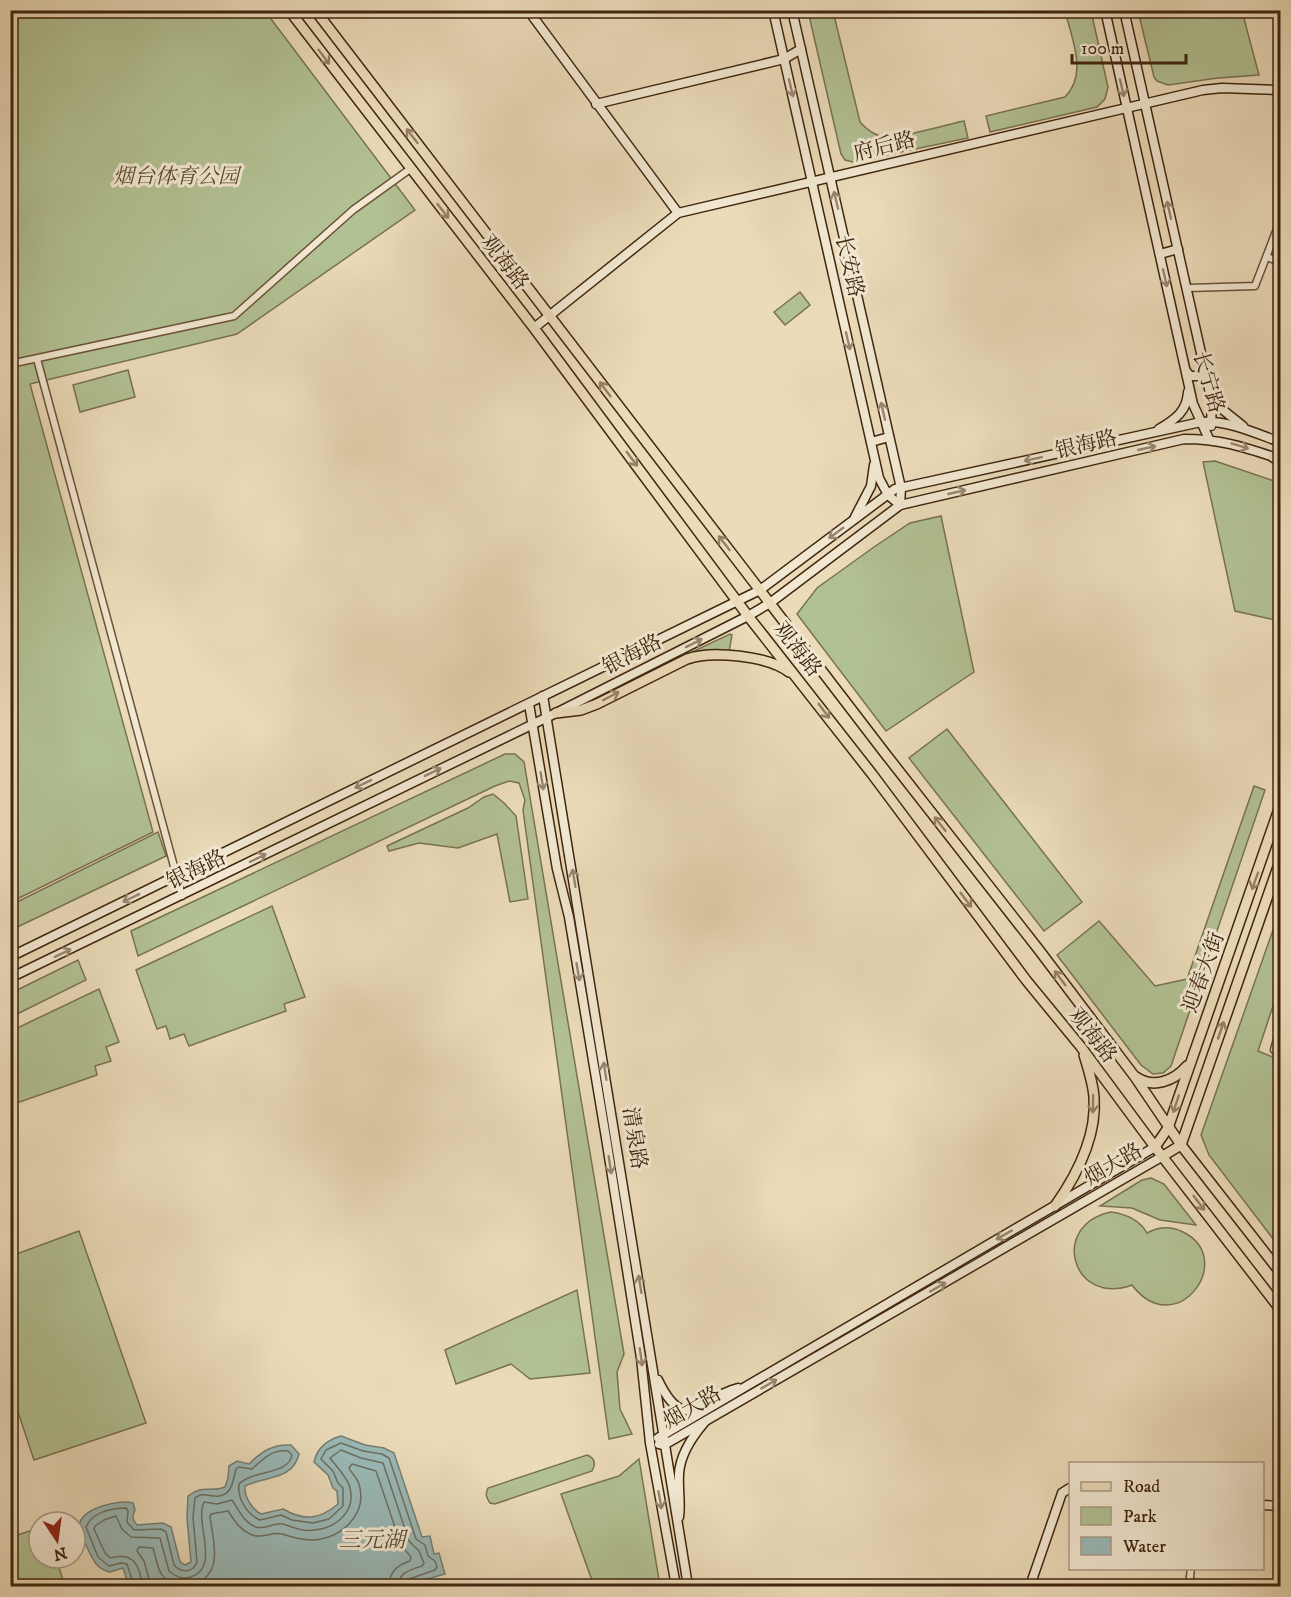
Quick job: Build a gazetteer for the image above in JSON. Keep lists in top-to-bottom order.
{
  "streets": {
    "main road": [
      "府后路",
      "观海路",
      "长安路",
      "长宁路",
      "银海路",
      "迎春大街",
      "清泉路",
      "烟大路"
    ]
  },
  "crossings": [
    ["府后路", "观海路"],
    ["府后路", "长安路"],
    ["府后路", "长宁路"],
    ["观海路", "银海路"],
    ["观海路", "迎春大街"],
    ["观海路", "烟大路"],
    ["长安路", "银海路"],
    ["长宁路", "银海路"],
    ["银海路", "清泉路"],
    ["迎春大街", "烟大路"],
    ["清泉路", "烟大路"]
  ],
  "water": ["三元湖"],
  "parks": ["烟台体育公园"],
  "legend": ["Road", "Park", "Water"],
  "scale_bar": "100 m",
  "north": "bottom"
}
